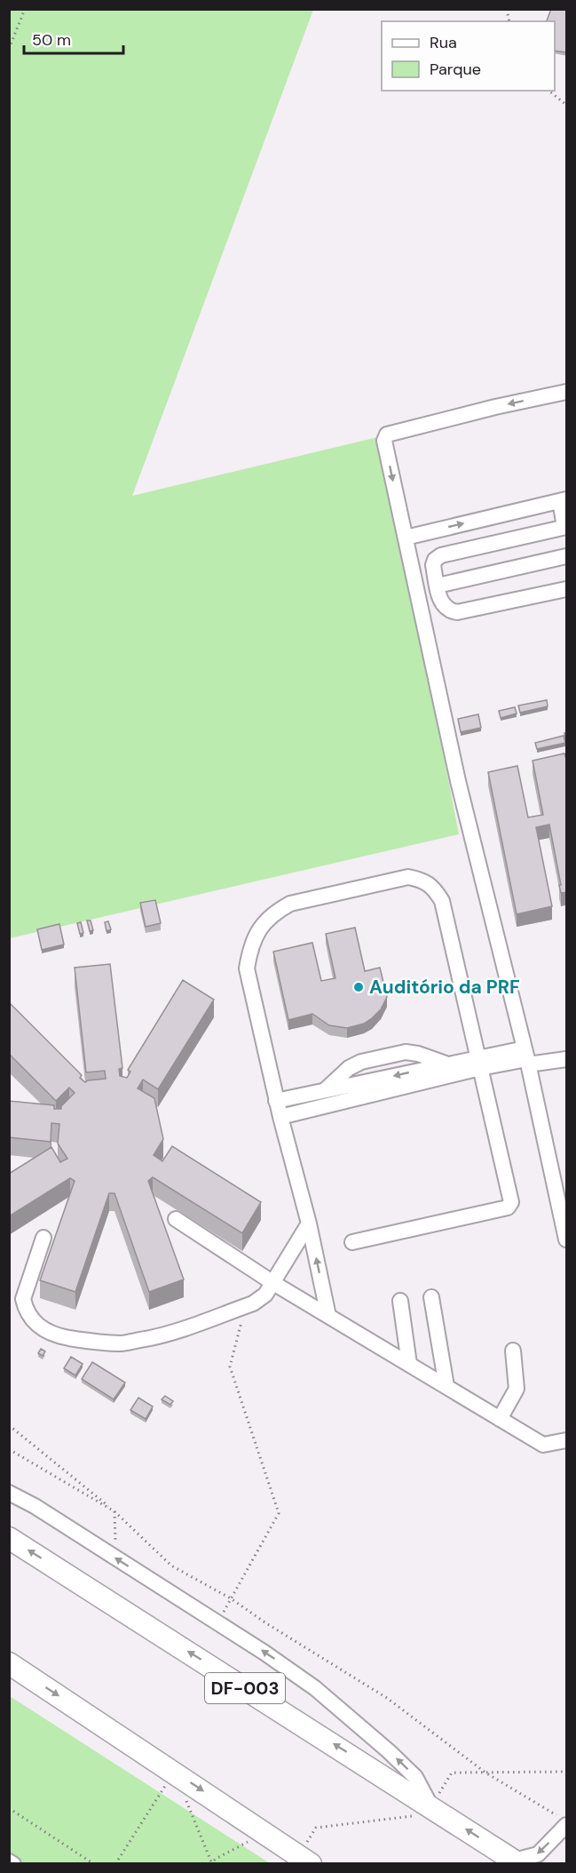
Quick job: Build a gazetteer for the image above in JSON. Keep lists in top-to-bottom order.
{
  "streets": {
    "highway": ["DF-003"]
  },
  "places": ["Auditório da PRF"],
  "legend": ["Rua", "Parque"],
  "scale_bar": "50 m"
}
